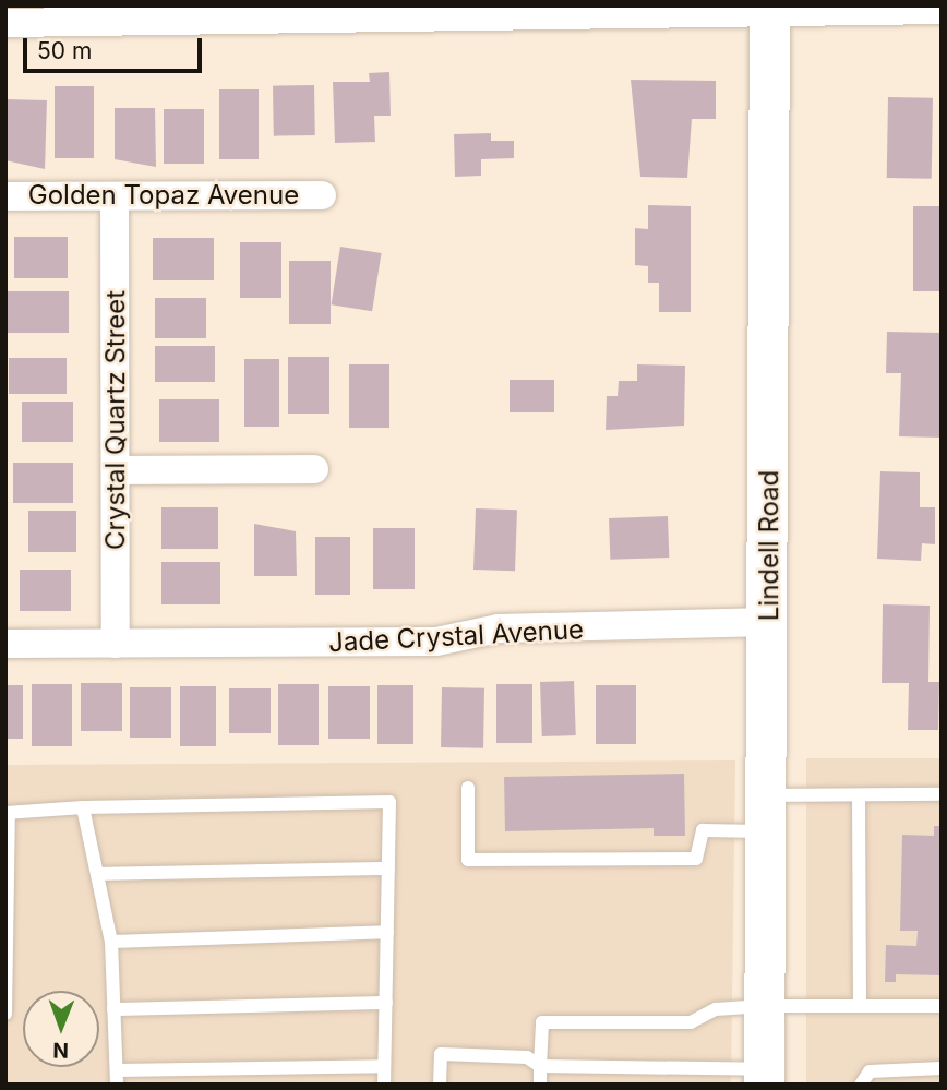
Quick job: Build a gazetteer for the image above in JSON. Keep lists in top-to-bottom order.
{
  "streets": {
    "street": [
      "Golden Topaz Avenue",
      "Crystal Quartz Street",
      "Lindell Road",
      "Jade Crystal Avenue"
    ]
  },
  "crossings": [
    ["Golden Topaz Avenue", "Crystal Quartz Street"],
    ["Crystal Quartz Street", "Jade Crystal Avenue"],
    ["Lindell Road", "Jade Crystal Avenue"]
  ],
  "scale_bar": "50 m",
  "north": "bottom"
}
